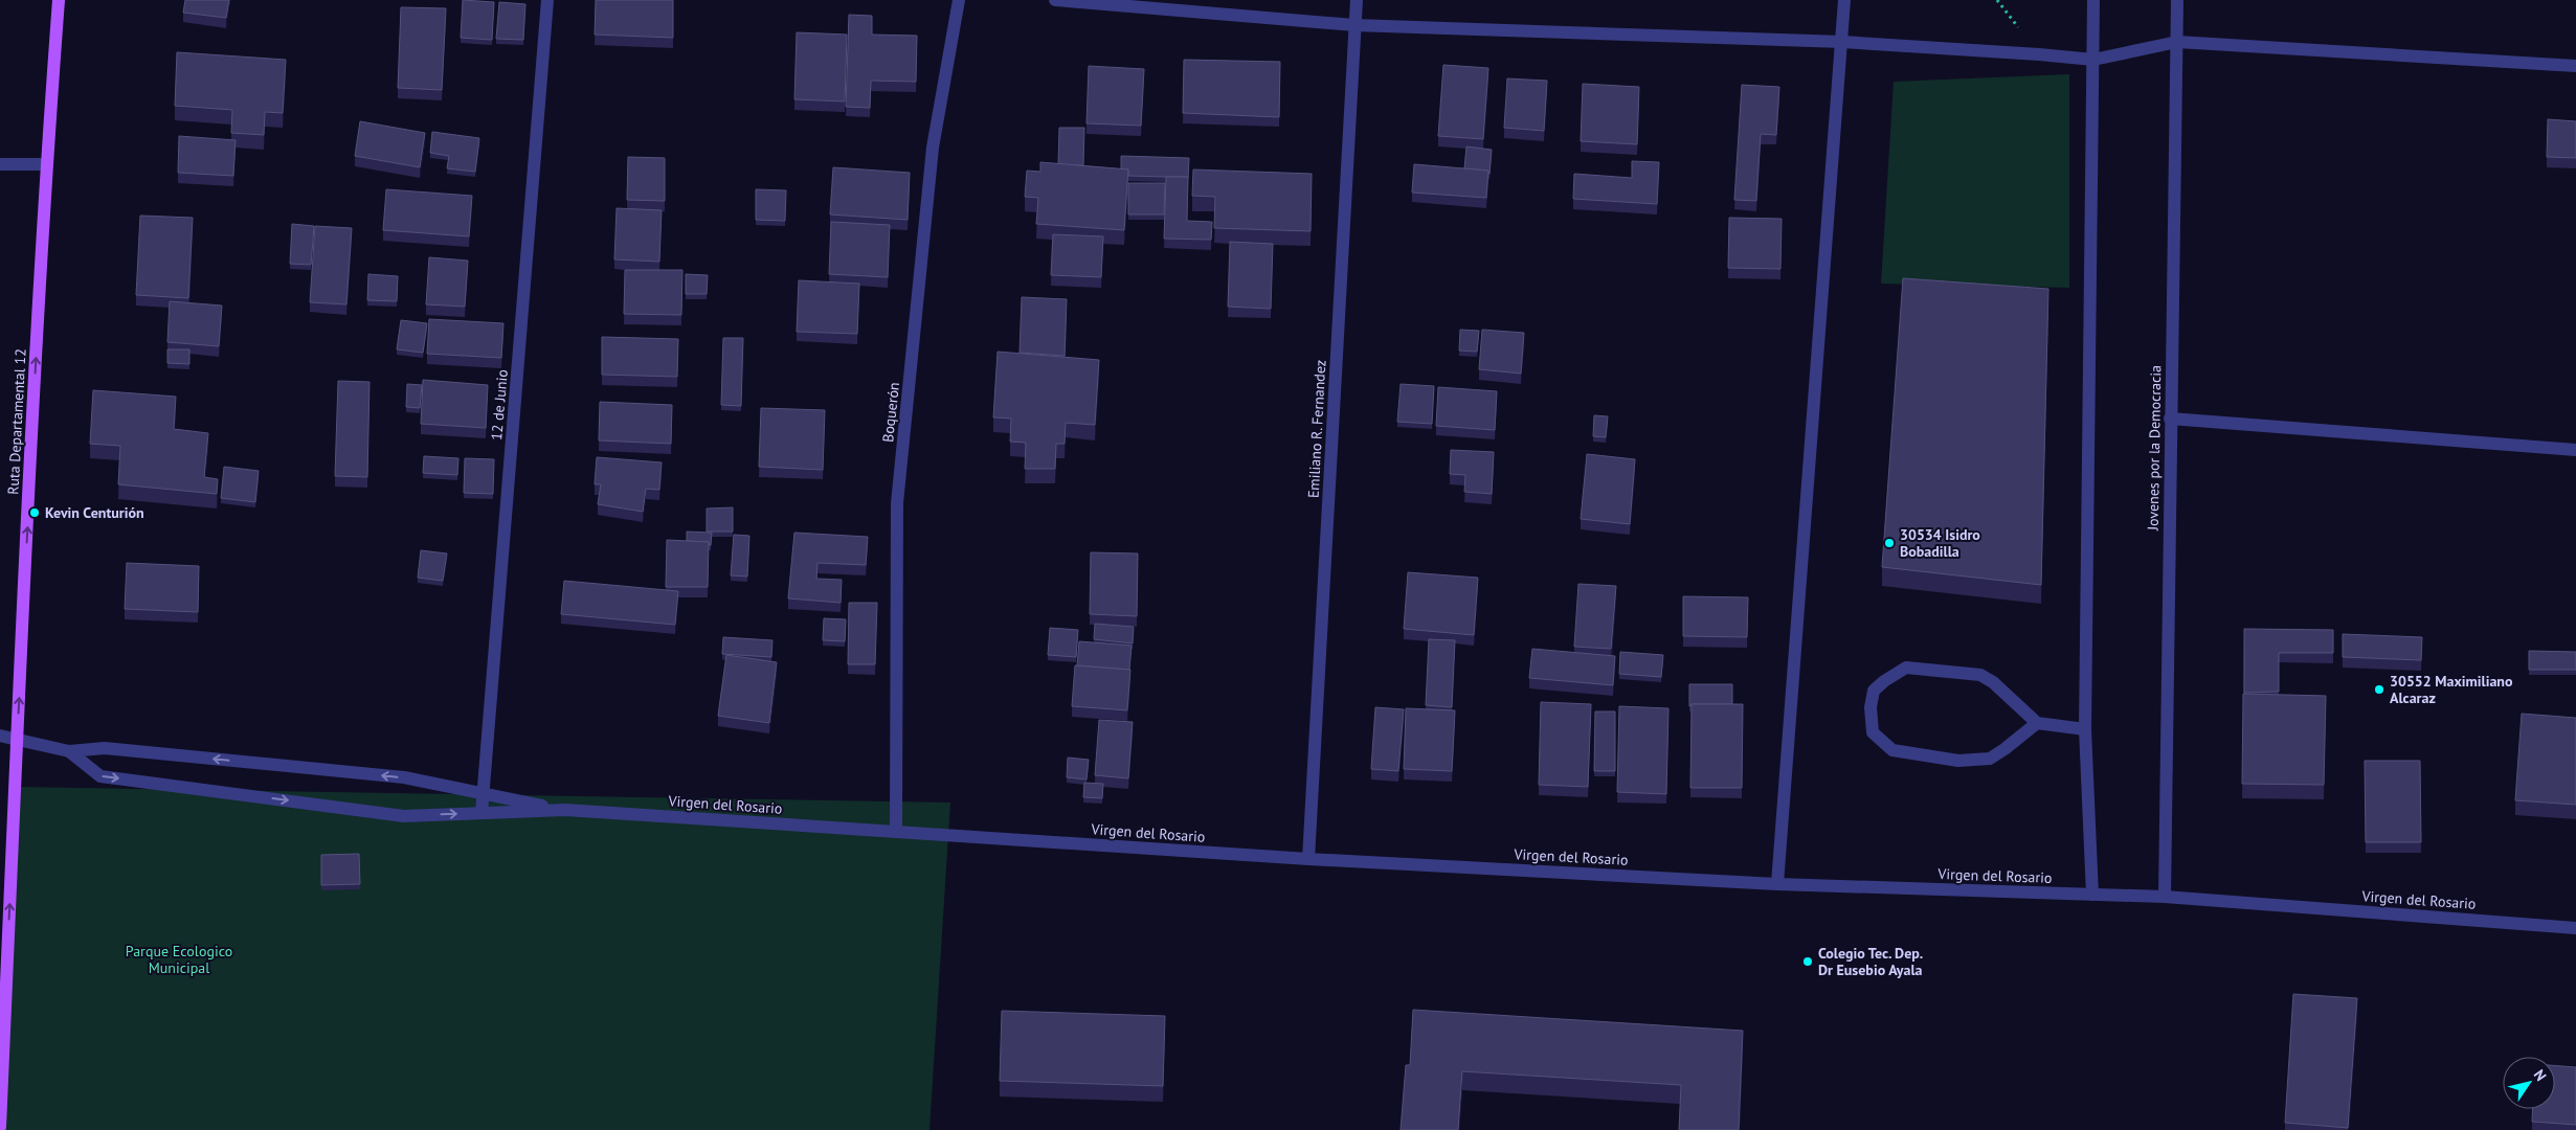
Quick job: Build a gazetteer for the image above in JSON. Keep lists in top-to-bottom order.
{
  "streets": {
    "main road": ["Ruta Departamental 12"],
    "street": [
      "12 de Junio",
      "Boquerón",
      "Emiliano R. Fernandez",
      "Jovenes por la Democracia",
      "Virgen del Rosario"
    ]
  },
  "crossings": [
    ["Boquerón", "Virgen del Rosario"],
    ["Emiliano R. Fernandez", "Virgen del Rosario"],
    ["Jovenes por la Democracia", "Virgen del Rosario"]
  ],
  "one_way": ["Ruta Departamental 12"],
  "parks": ["Parque Ecologico Municipal"],
  "places": [
    "Kevin Centurión",
    "30534 Isidro Bobadilla",
    "30552 Maximiliano Alcaraz",
    "Colegio Tec. Dep. Dr Eusebio Ayala"
  ],
  "north": "top right"
}
